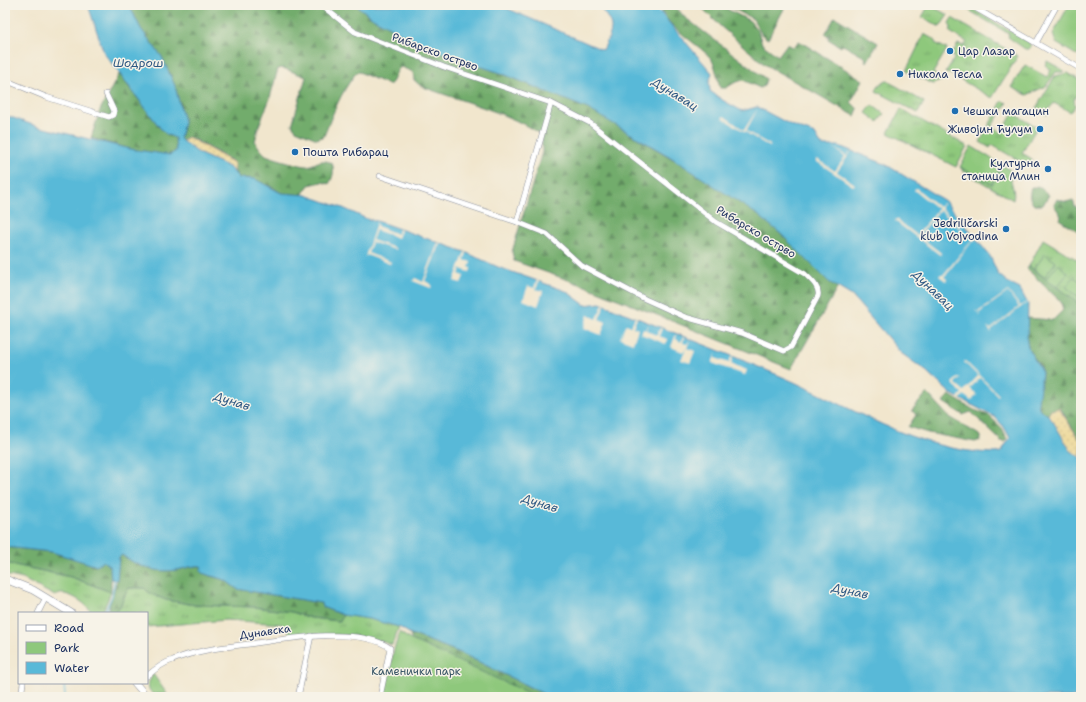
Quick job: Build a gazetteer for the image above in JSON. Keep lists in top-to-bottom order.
{
  "streets": {
    "street": ["Рибарско острво", "Дунавска"]
  },
  "water": ["Шодрош", "Дунавац", "Дунав"],
  "parks": ["Каменички парк"],
  "places": [
    "Цар Лазар",
    "Никола Тесла",
    "Чешки магацин",
    "Живојин Ћулум",
    "Пошта Рибарац",
    "Културна станица Млин",
    "Jedriličarski klub Vojvodina"
  ],
  "legend": ["Road", "Park", "Water"]
}
